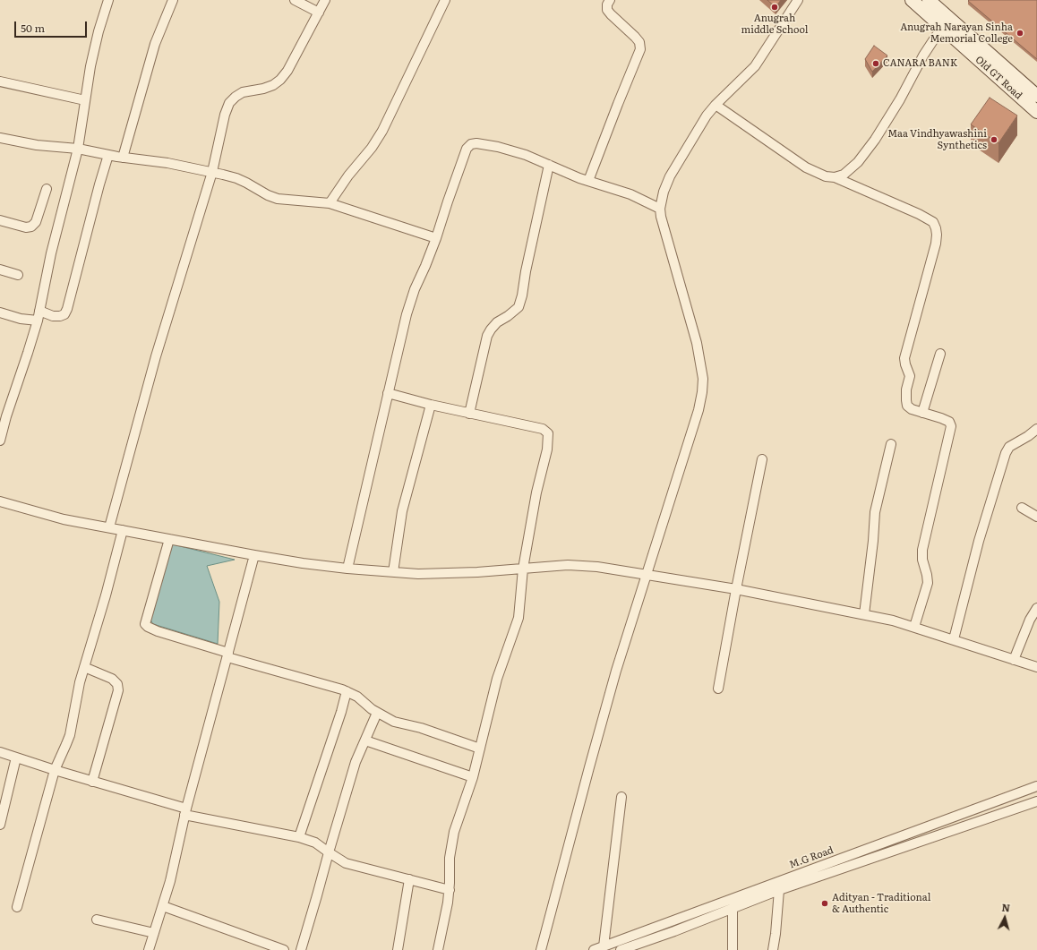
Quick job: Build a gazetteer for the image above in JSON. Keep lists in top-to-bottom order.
{
  "streets": {
    "main road": ["Old GT Road"],
    "street": ["M.G Road"]
  },
  "places": [
    "Anugrah middle School",
    "Anugrah Narayan Sinha Memorial College",
    "CANARA BANK",
    "Maa Vindhyawashini Synthetics",
    "Adityan - Traditional & Authentic"
  ],
  "scale_bar": "50 m",
  "north": "top"
}
